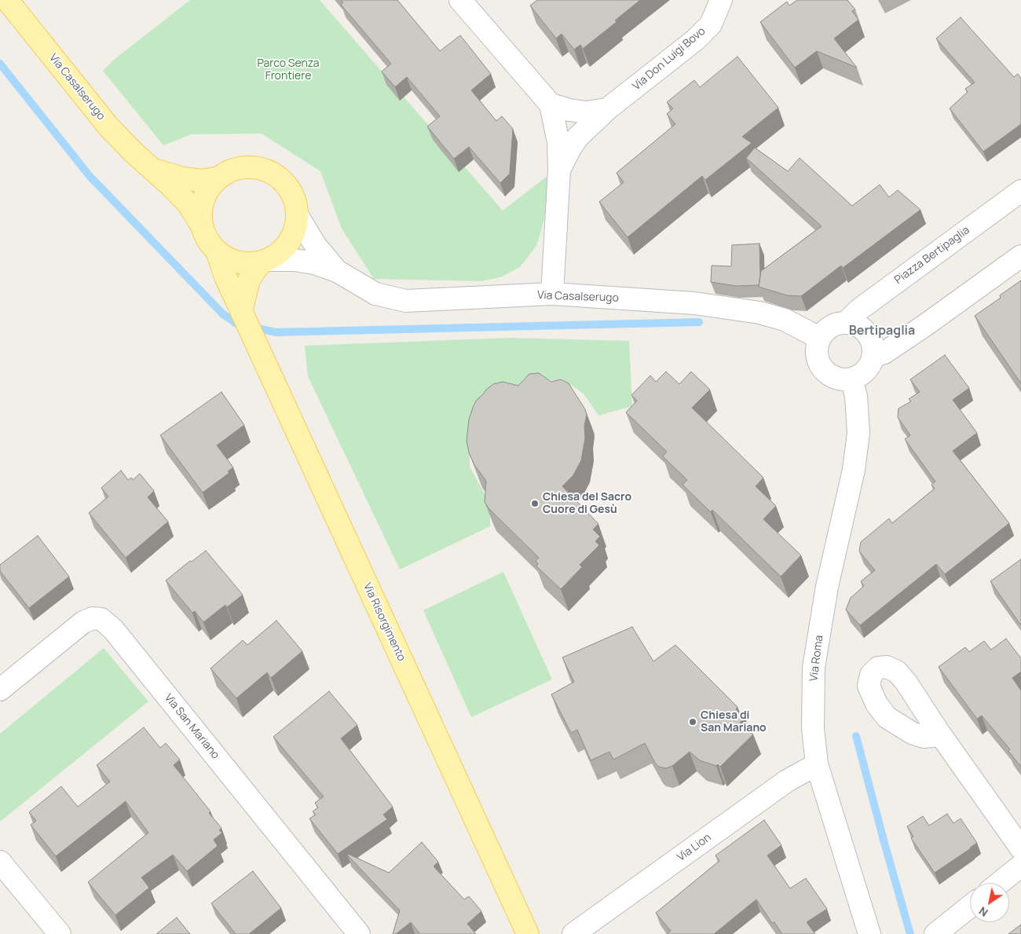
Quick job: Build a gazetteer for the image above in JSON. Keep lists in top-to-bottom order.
{
  "streets": {
    "main road": ["Via Casalserugo", "Via Risorgimento"],
    "street": [
      "Via Don Luigi Bovo",
      "Piazza Bertipaglia",
      "Via Roma",
      "Via San Mariano",
      "Via Lion"
    ]
  },
  "crossings": [
    ["Via Don Luigi Bovo", "Via Casalserugo"],
    ["Via Casalserugo", "Piazza Bertipaglia"],
    ["Via Casalserugo", "Via Risorgimento"],
    ["Via Casalserugo", "Via Roma"],
    ["Piazza Bertipaglia", "Via Roma"],
    ["Via Roma", "Via Lion"]
  ],
  "districts": ["Bertipaglia"],
  "parks": ["Parco Senza Frontiere"],
  "places": ["Chiesa del Sacro Cuore di Gesù", "Chiesa di San Mariano"],
  "north": "bottom left"
}
